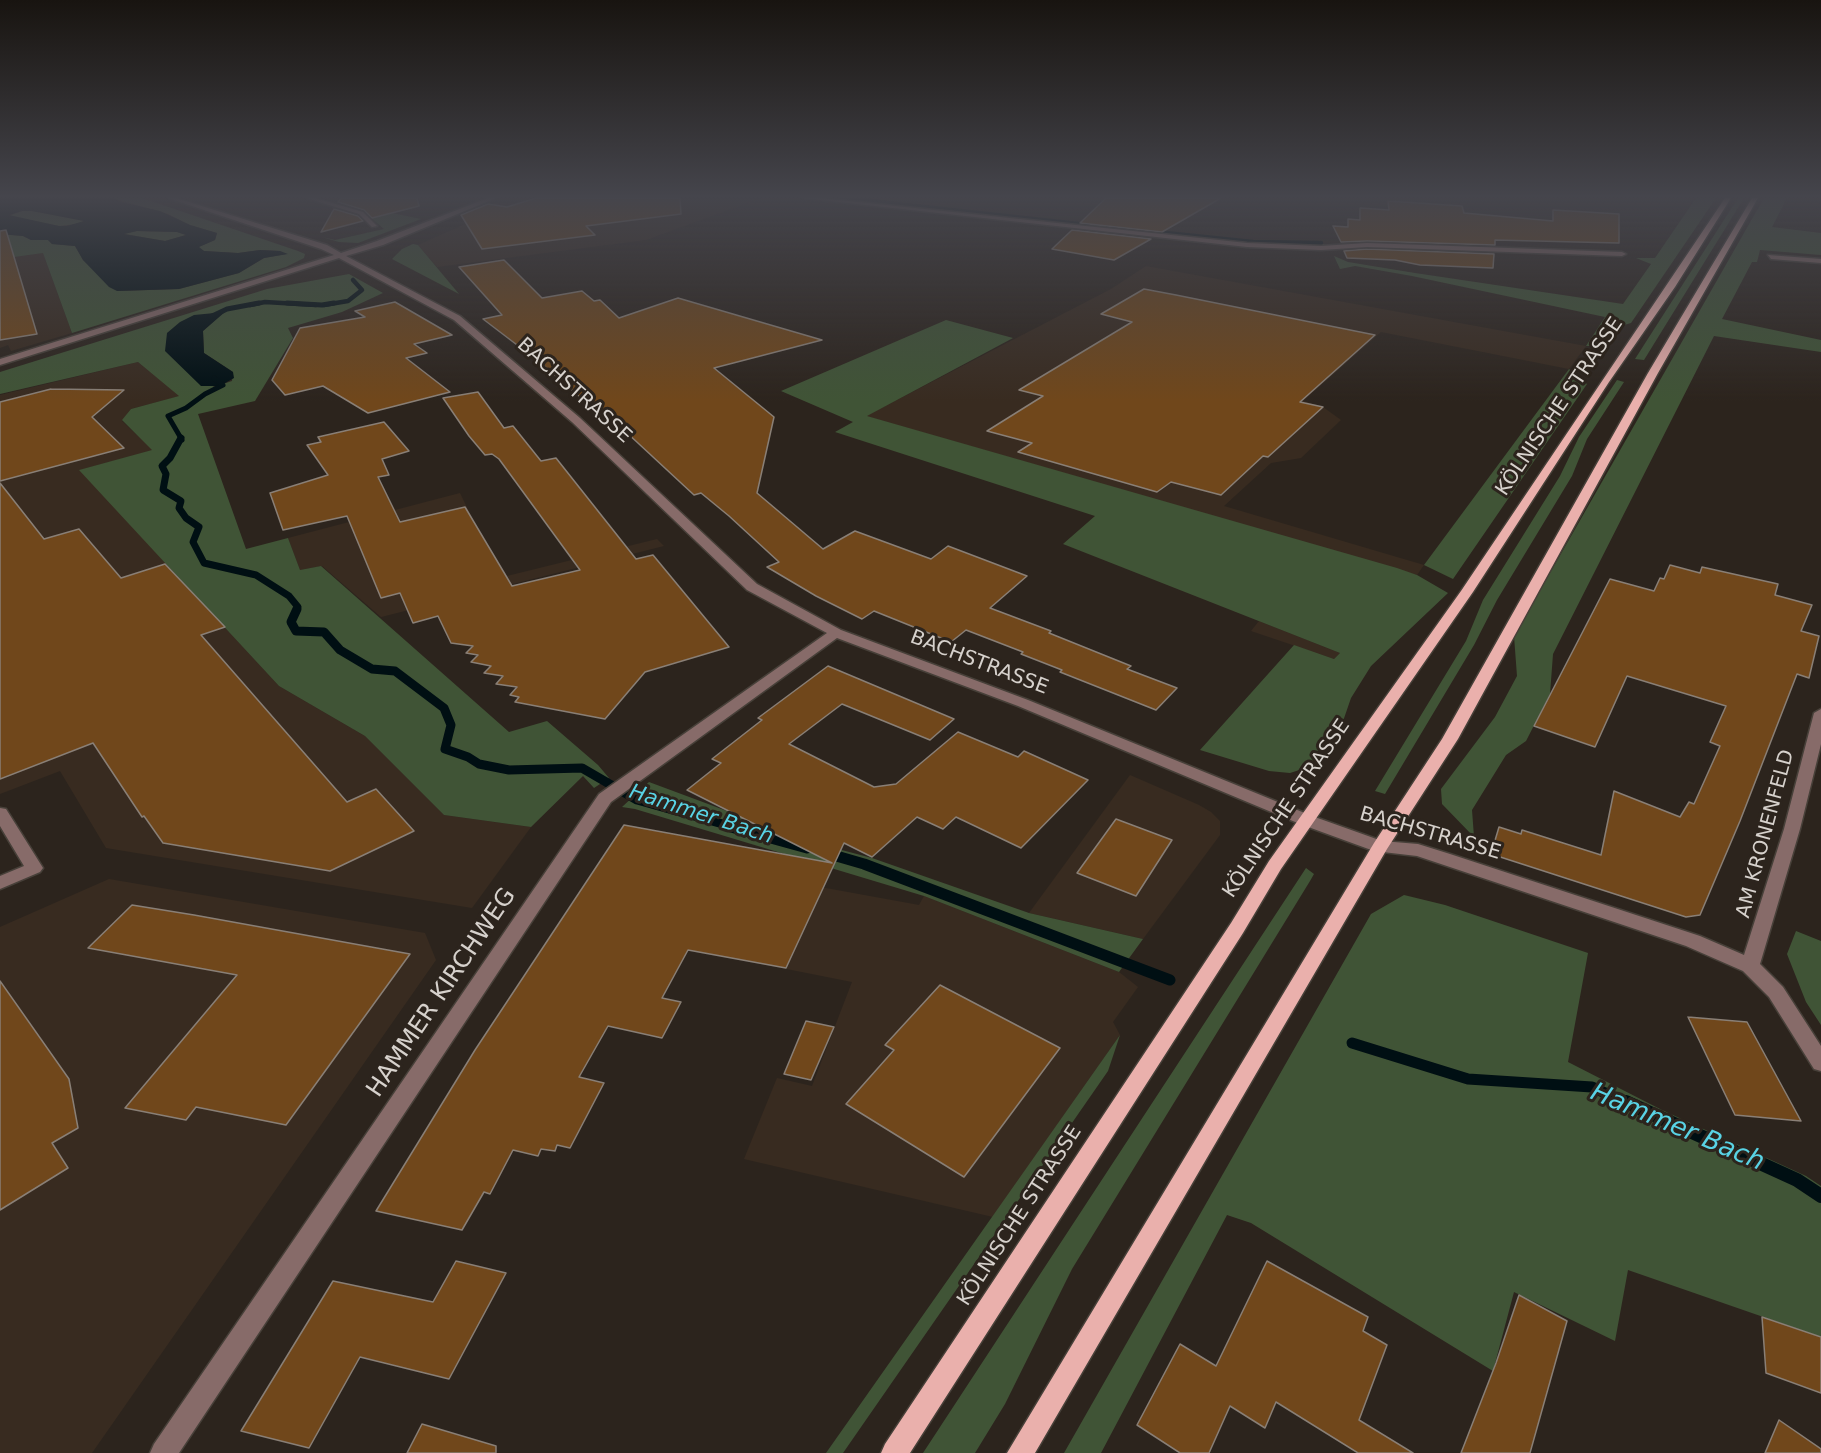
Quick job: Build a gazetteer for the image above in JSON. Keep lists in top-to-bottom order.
{
  "streets": {
    "main road": ["KÖLNISCHE STRASSE"],
    "street": ["BACHSTRASSE", "AM KRONENFELD", "HAMMER KIRCHWEG"]
  },
  "crossings": [
    ["BACHSTRASSE", "KÖLNISCHE STRASSE"],
    ["BACHSTRASSE", "AM KRONENFELD"],
    ["BACHSTRASSE", "HAMMER KIRCHWEG"]
  ],
  "water": ["Hammer Bach"]
}
